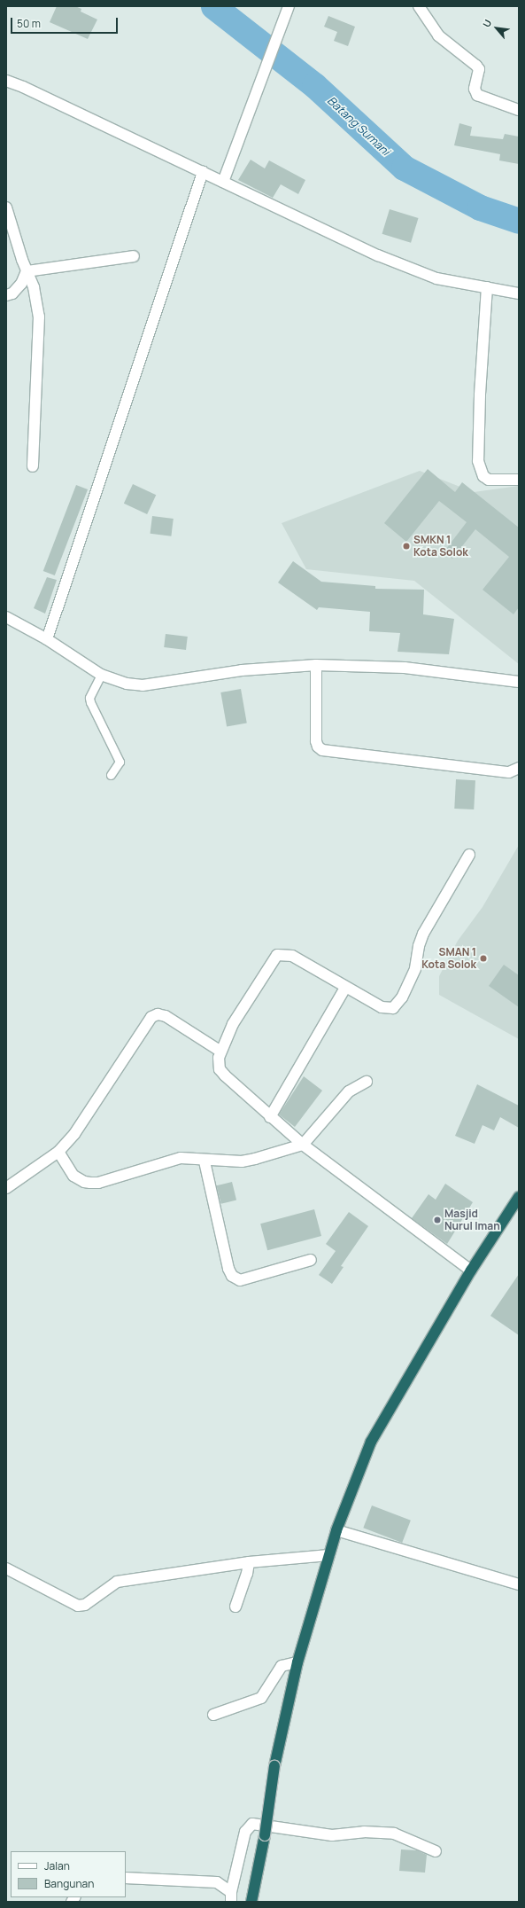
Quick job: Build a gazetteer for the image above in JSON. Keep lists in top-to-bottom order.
{
  "water": ["Batang Sumani"],
  "places": ["SMKN 1 Kota Solok", "SMAN 1 Kota Solok", "Masjid Nurul Iman"],
  "legend": ["Jalan", "Bangunan"],
  "scale_bar": "50 m",
  "north": "top left"
}
